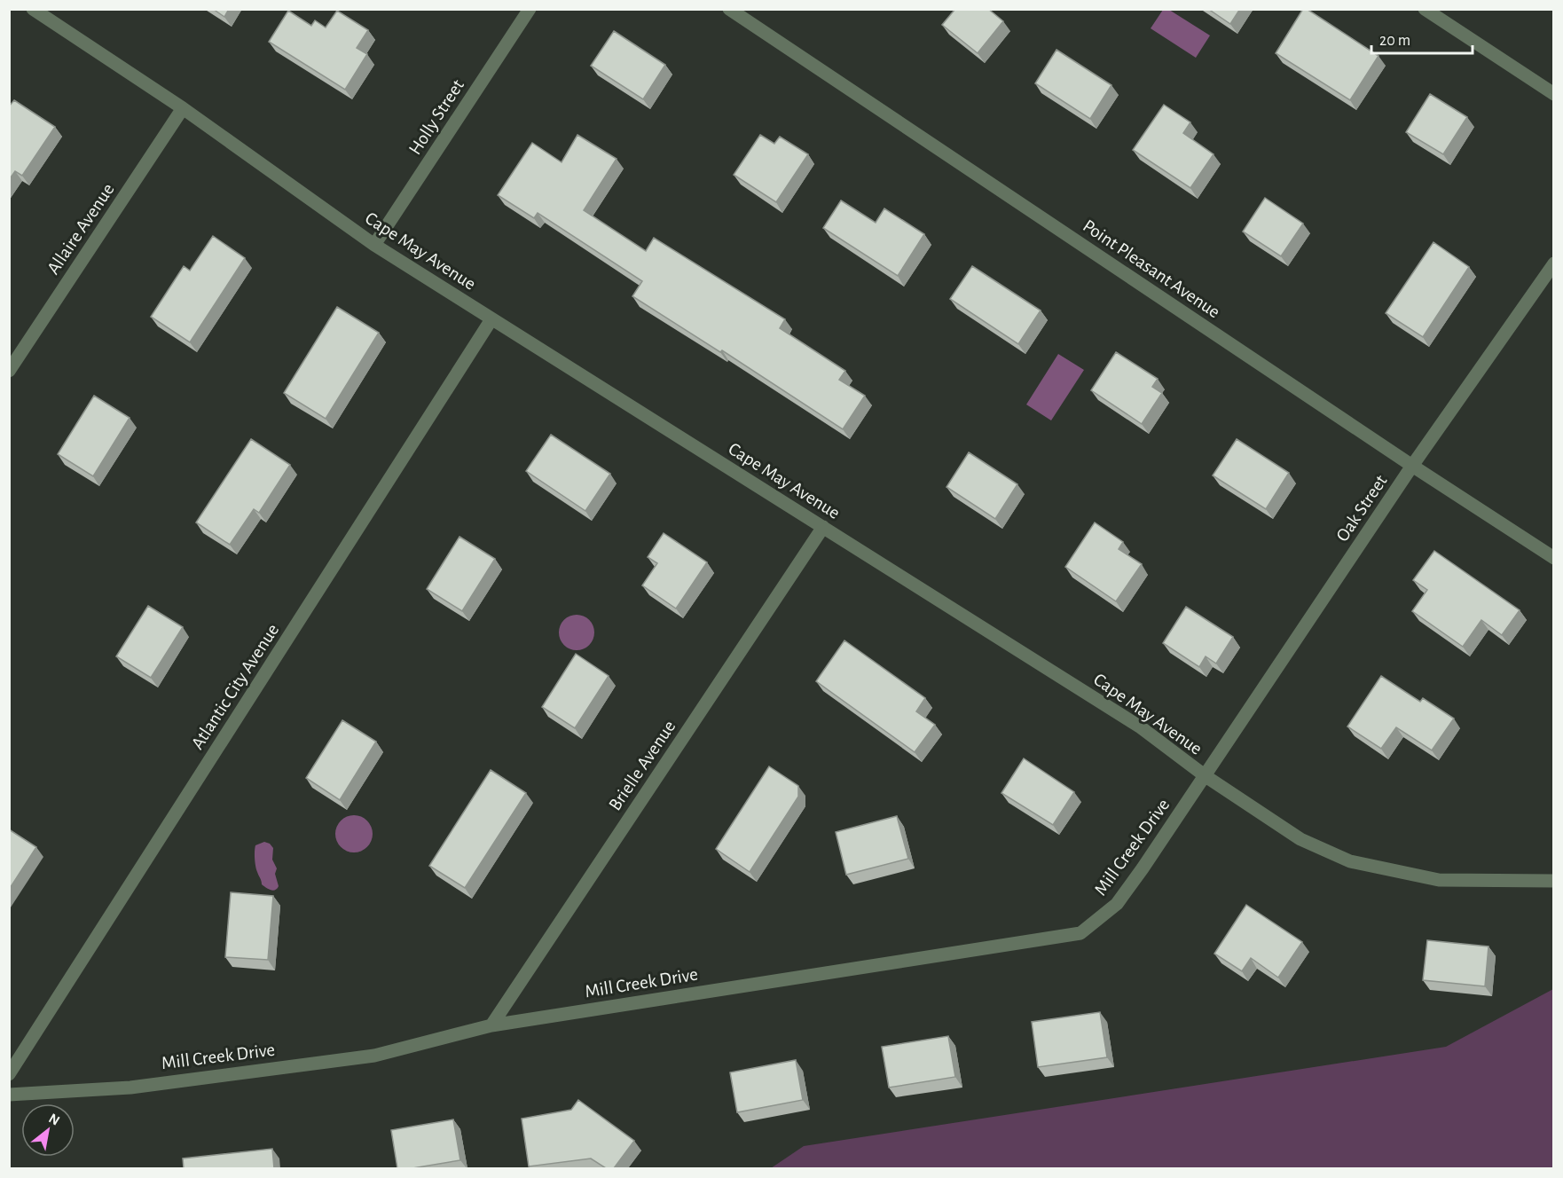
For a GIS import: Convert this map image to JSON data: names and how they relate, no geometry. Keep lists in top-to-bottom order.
{
  "streets": {
    "street": [
      "Holly Street",
      "Allaire Avenue",
      "Cape May Avenue",
      "Point Pleasant Avenue",
      "Oak Street",
      "Atlantic City Avenue",
      "Brielle Avenue",
      "Mill Creek Drive"
    ]
  },
  "crossings": [
    ["Holly Street", "Cape May Avenue"],
    ["Allaire Avenue", "Cape May Avenue"],
    ["Cape May Avenue", "Oak Street"],
    ["Cape May Avenue", "Atlantic City Avenue"],
    ["Cape May Avenue", "Brielle Avenue"],
    ["Cape May Avenue", "Mill Creek Drive"],
    ["Point Pleasant Avenue", "Oak Street"],
    ["Oak Street", "Mill Creek Drive"],
    ["Brielle Avenue", "Mill Creek Drive"]
  ],
  "scale_bar": "20 m",
  "north": "top right"
}
